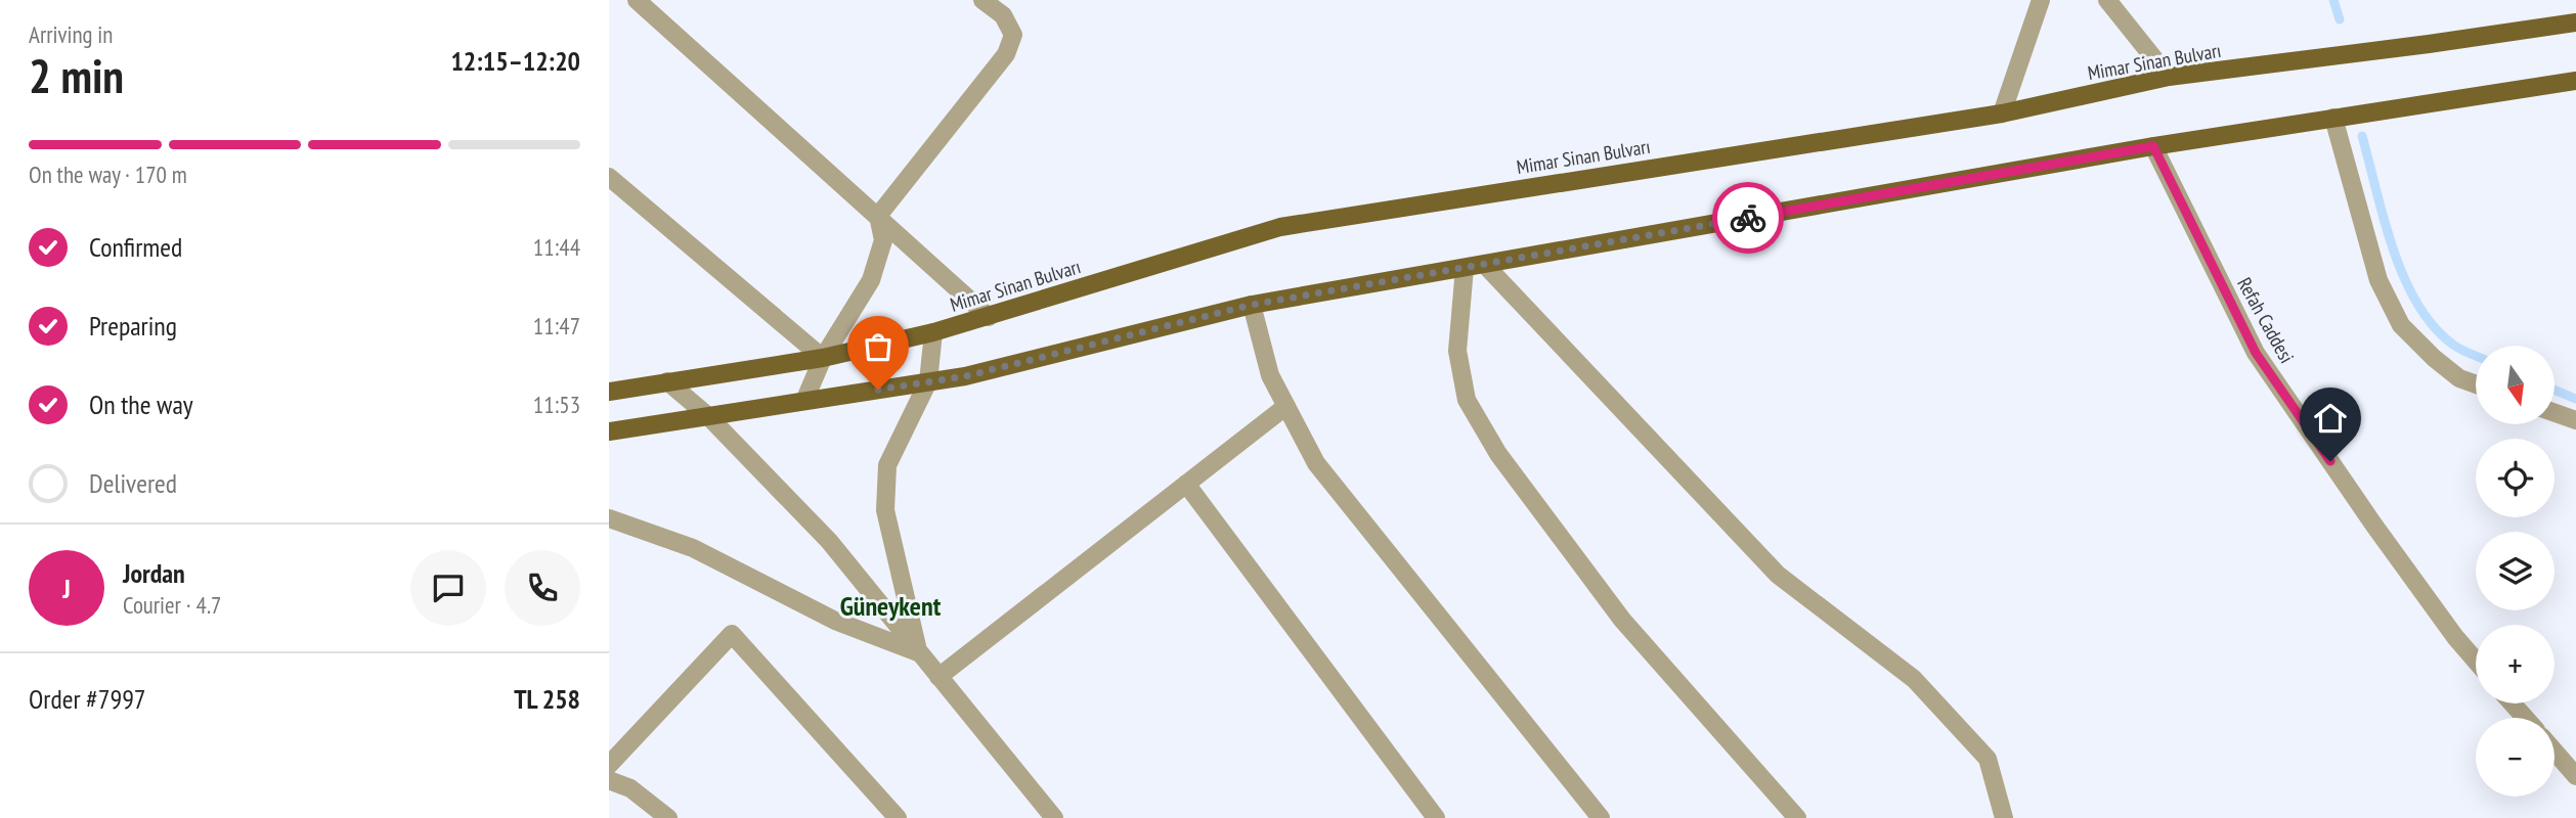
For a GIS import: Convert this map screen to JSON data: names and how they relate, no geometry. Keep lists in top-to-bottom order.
{
  "streets": {
    "main road": ["Mimar Sinan Bulvarı"],
    "street": ["Refah Caddesi"]
  },
  "districts": ["Güneykent"],
  "north": "bottom",
  "page": {
    "heading": ["2 min", "Arriving in", "12:15–12:20"],
    "panel": [
      "Jordan",
      "Courier · 4.7",
      "Order #7997",
      "TL 258"
    ],
    "bar": "On the way · 170 m",
    "list": [
      ["Confirmed", "11:44"],
      ["Preparing", "11:47"],
      ["On the way", "11:53"],
      "Delivered"
    ],
    "map_buttons": ["+", "−"],
    "round": "J"
  }
}
